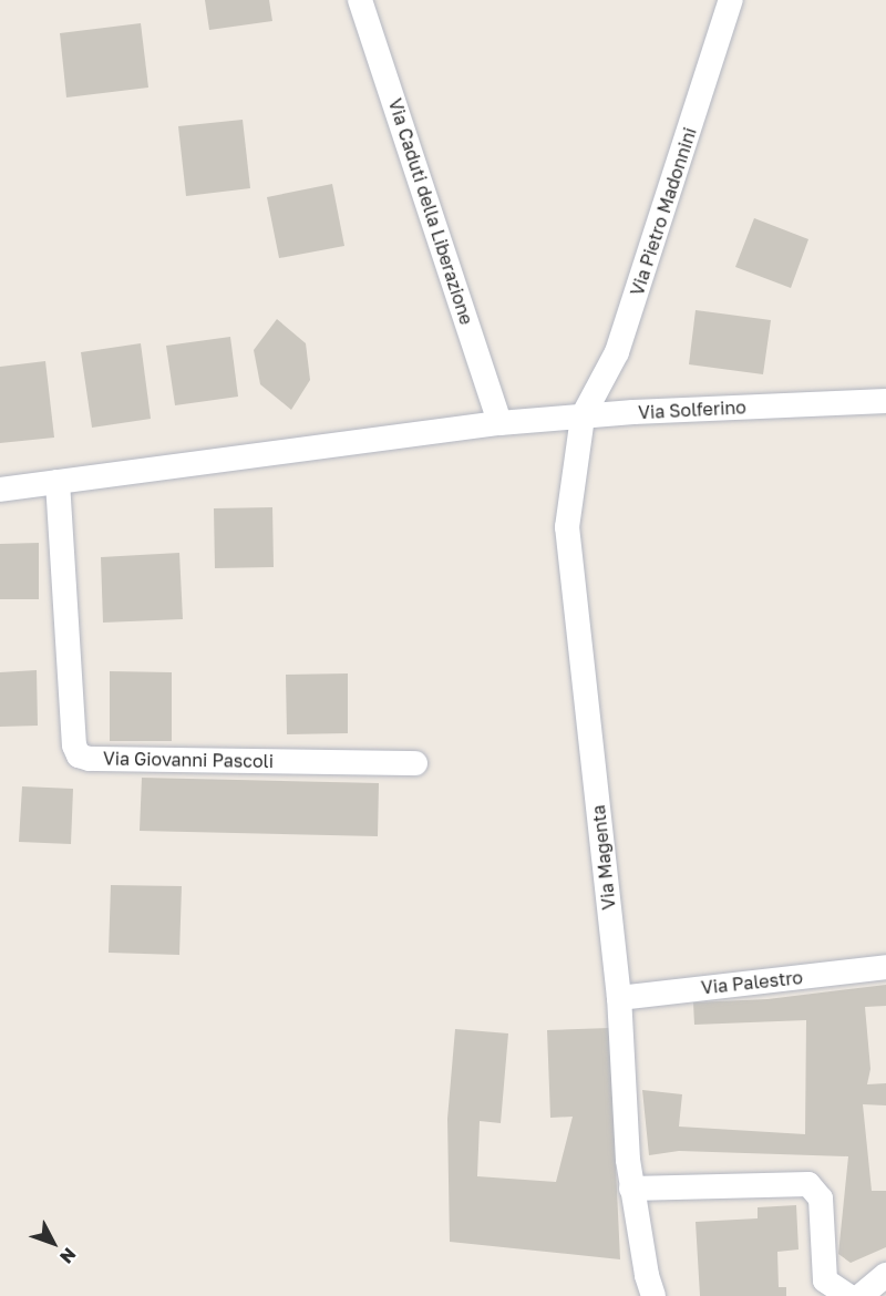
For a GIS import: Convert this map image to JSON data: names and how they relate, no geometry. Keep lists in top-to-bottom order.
{
  "streets": {
    "street": [
      "Via Caduti della Liberazione",
      "Via Pietro Madonnini",
      "Via Solferino",
      "Via Giovanni Pascoli",
      "Via Magenta",
      "Via Palestro"
    ]
  },
  "crossings": [
    ["Via Caduti della Liberazione", "Via Solferino"],
    ["Via Pietro Madonnini", "Via Solferino"],
    ["Via Pietro Madonnini", "Via Magenta"],
    ["Via Solferino", "Via Magenta"],
    ["Via Magenta", "Via Palestro"]
  ],
  "north": "bottom right"
}
